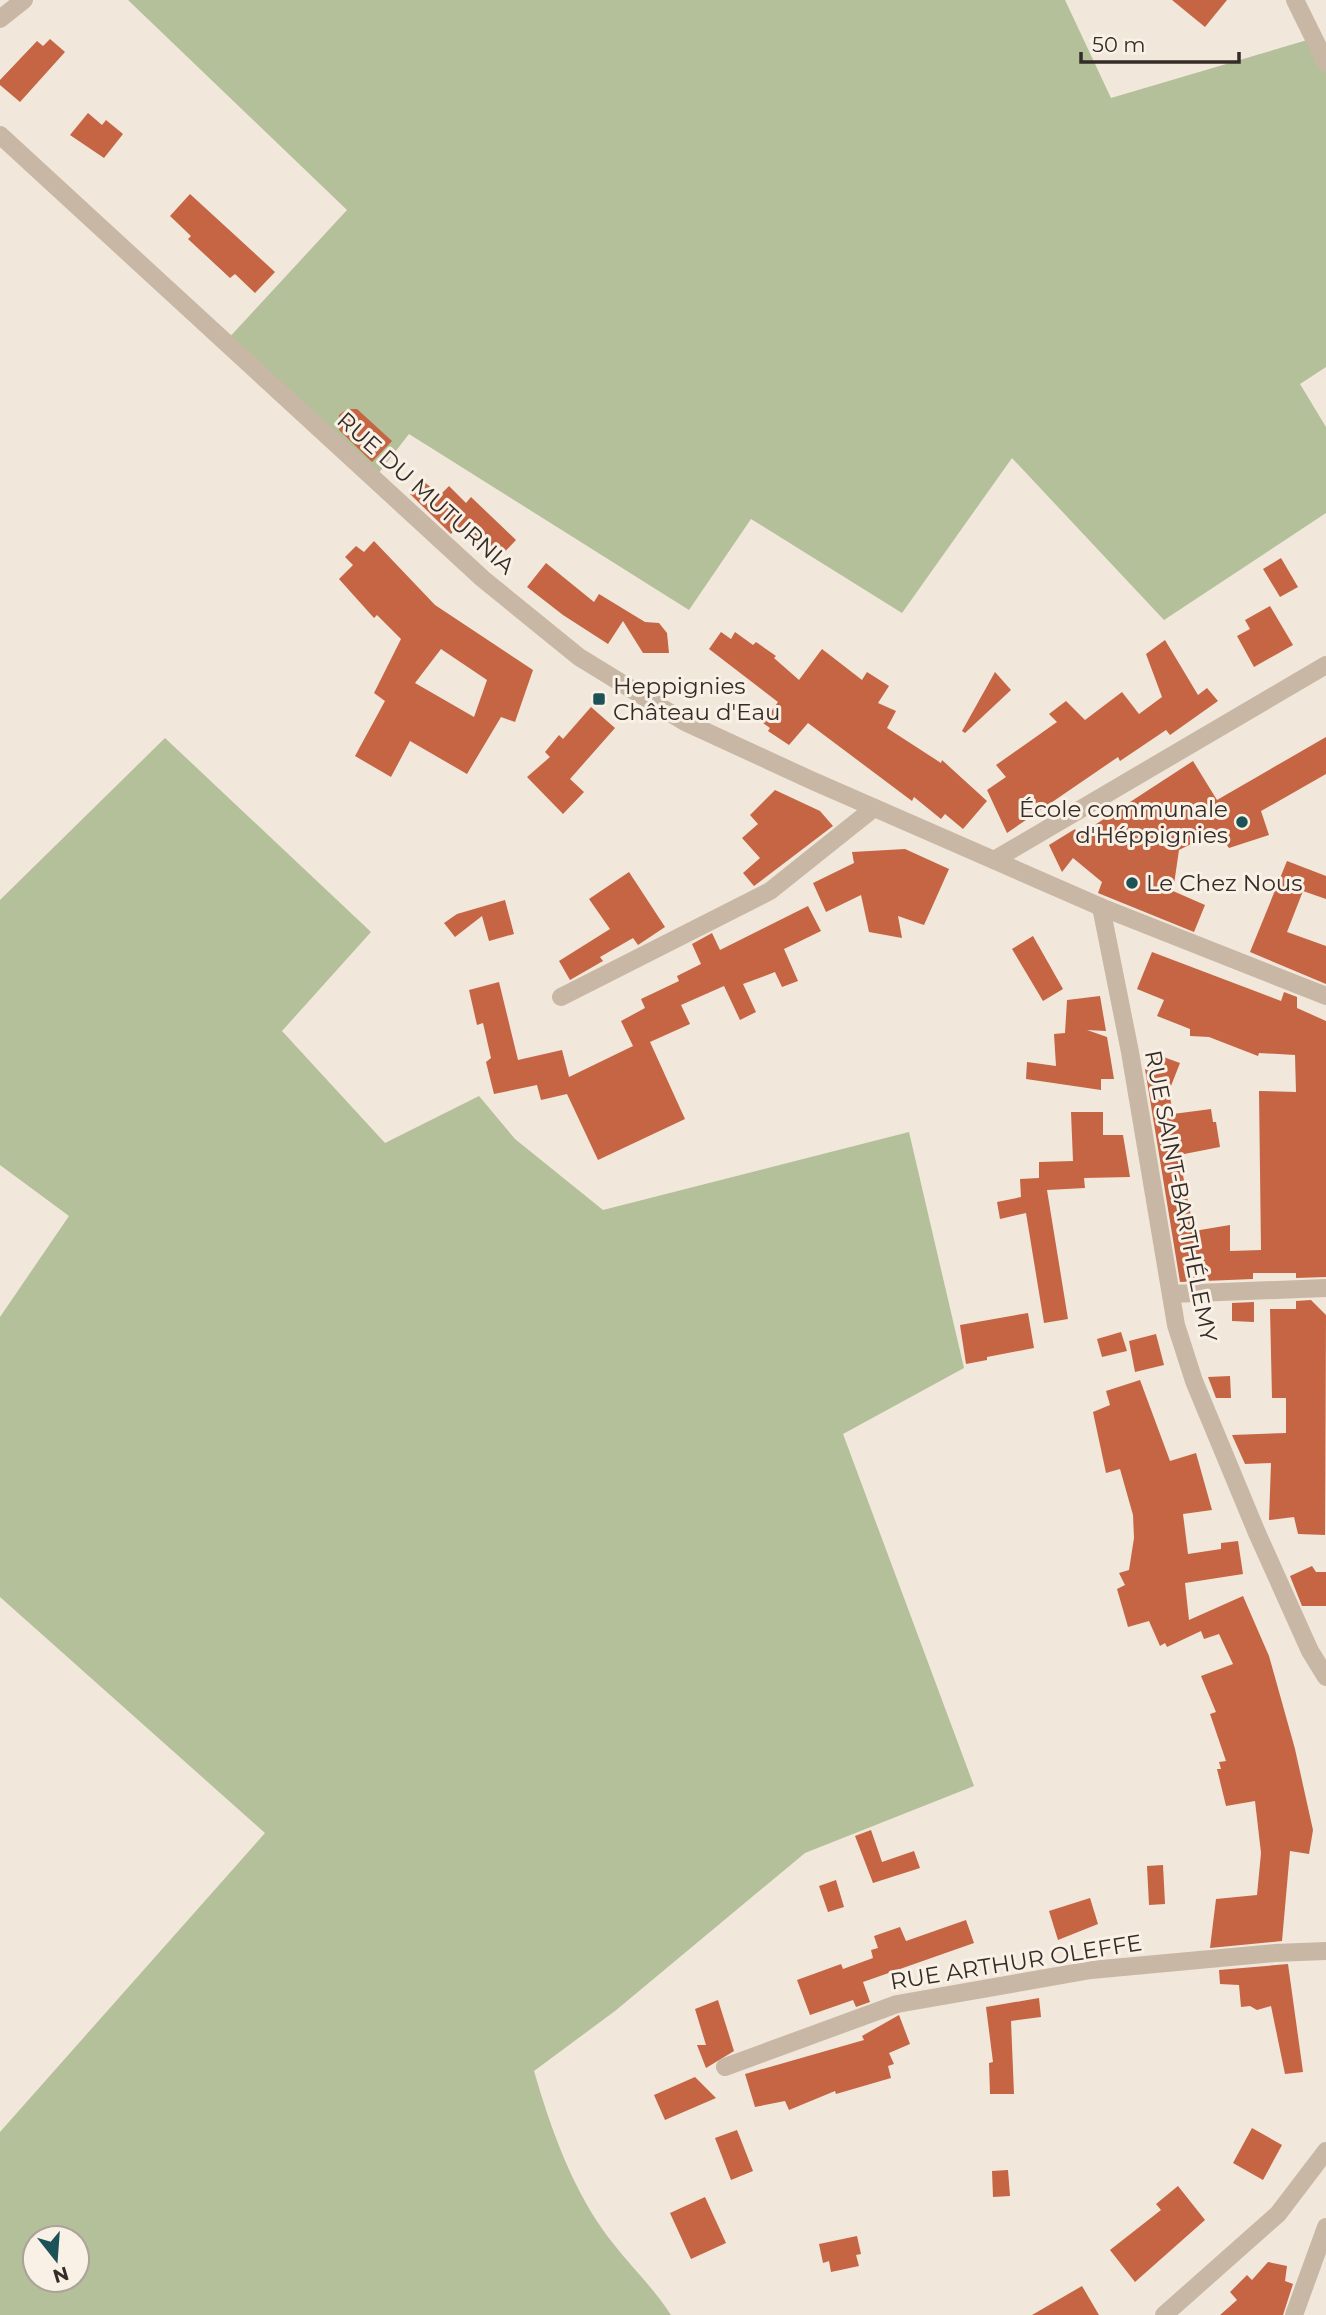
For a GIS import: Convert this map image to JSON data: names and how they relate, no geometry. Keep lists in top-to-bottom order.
{
  "streets": {
    "street": ["RUE DU MUTURNIA", "RUE SAINT-BARTHÉLEMY", "RUE ARTHUR OLEFFE"]
  },
  "crossings": [
    ["RUE DU MUTURNIA", "RUE SAINT-BARTHÉLEMY"]
  ],
  "places": {
    "transit": ["Heppignies Château d'Eau"],
    "other": ["École communale d'Héppignies", "Le Chez Nous"]
  },
  "scale_bar": "50 m",
  "north": "bottom"
}
